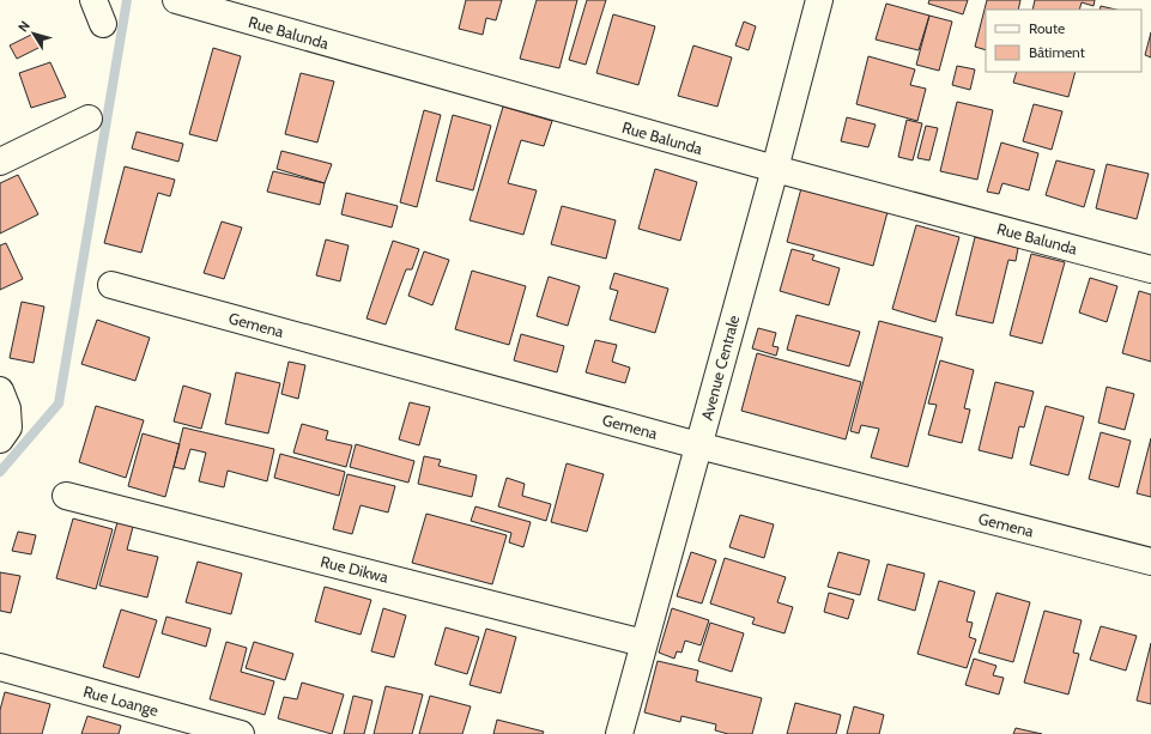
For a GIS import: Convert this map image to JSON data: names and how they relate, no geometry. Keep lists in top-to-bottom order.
{
  "streets": {
    "street": [
      "Rue Balunda",
      "Gemena",
      "Avenue Centrale",
      "Rue Dikwa",
      "Rue Loange"
    ]
  },
  "crossings": [
    ["Rue Balunda", "Avenue Centrale"],
    ["Gemena", "Avenue Centrale"],
    ["Avenue Centrale", "Rue Dikwa"]
  ],
  "legend": ["Route", "Bâtiment"],
  "north": "top left"
}
